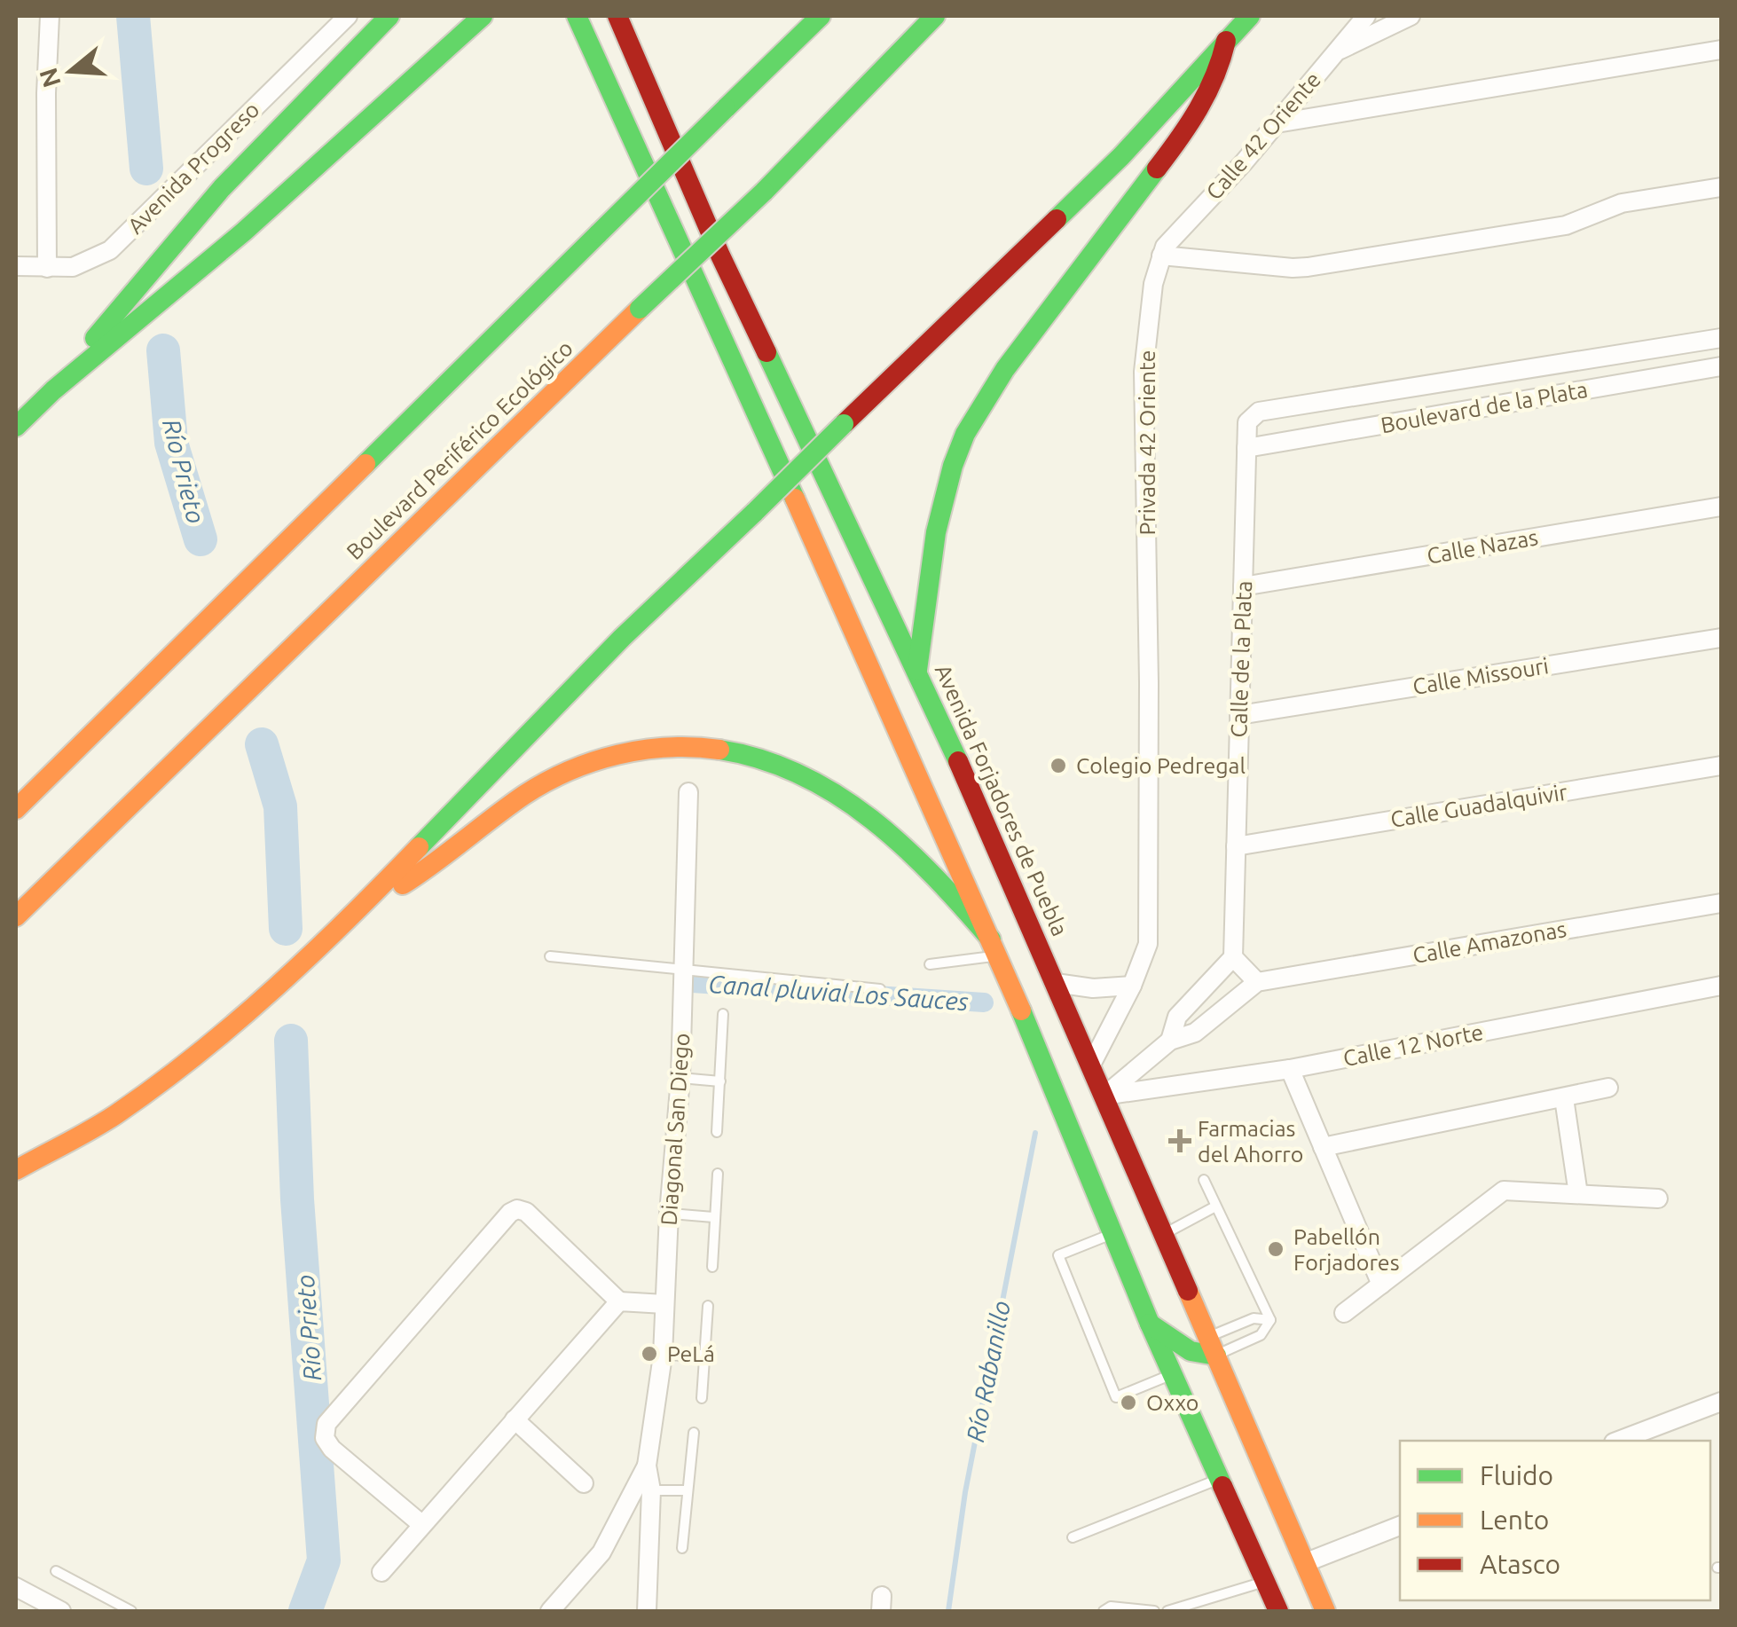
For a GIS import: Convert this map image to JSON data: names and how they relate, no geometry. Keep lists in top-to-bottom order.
{
  "streets": {
    "main road": ["Boulevard Periférico Ecológico", "Avenida Forjadores de Puebla"],
    "street": [
      "Calle 42 Oriente",
      "Avenida Progreso",
      "Boulevard de la Plata",
      "Privada 42 Oriente",
      "Calle Nazas",
      "Calle de la Plata",
      "Calle Missouri",
      "Calle Guadalquivir",
      "Calle Amazonas",
      "Calle 12 Norte",
      "Diagonal San Diego"
    ]
  },
  "crossings": [
    ["Calle 42 Oriente", "Privada 42 Oriente"],
    ["Boulevard de la Plata", "Calle de la Plata"],
    ["Privada 42 Oriente", "Avenida Forjadores de Puebla"],
    ["Calle Nazas", "Calle de la Plata"],
    ["Calle de la Plata", "Calle Missouri"],
    ["Calle de la Plata", "Calle Guadalquivir"],
    ["Avenida Forjadores de Puebla", "Calle 12 Norte"]
  ],
  "water": ["Río Prieto", "Canal pluvial Los Sauces", "Río Rabanillo"],
  "places": {
    "other": [
      "Colegio Pedregal",
      "Pabellón Forjadores",
      "PeLá",
      "Oxxo"
    ],
    "health": ["Farmacias del Ahorro"]
  },
  "legend": ["Fluido", "Lento", "Atasco"],
  "north": "left"
}
